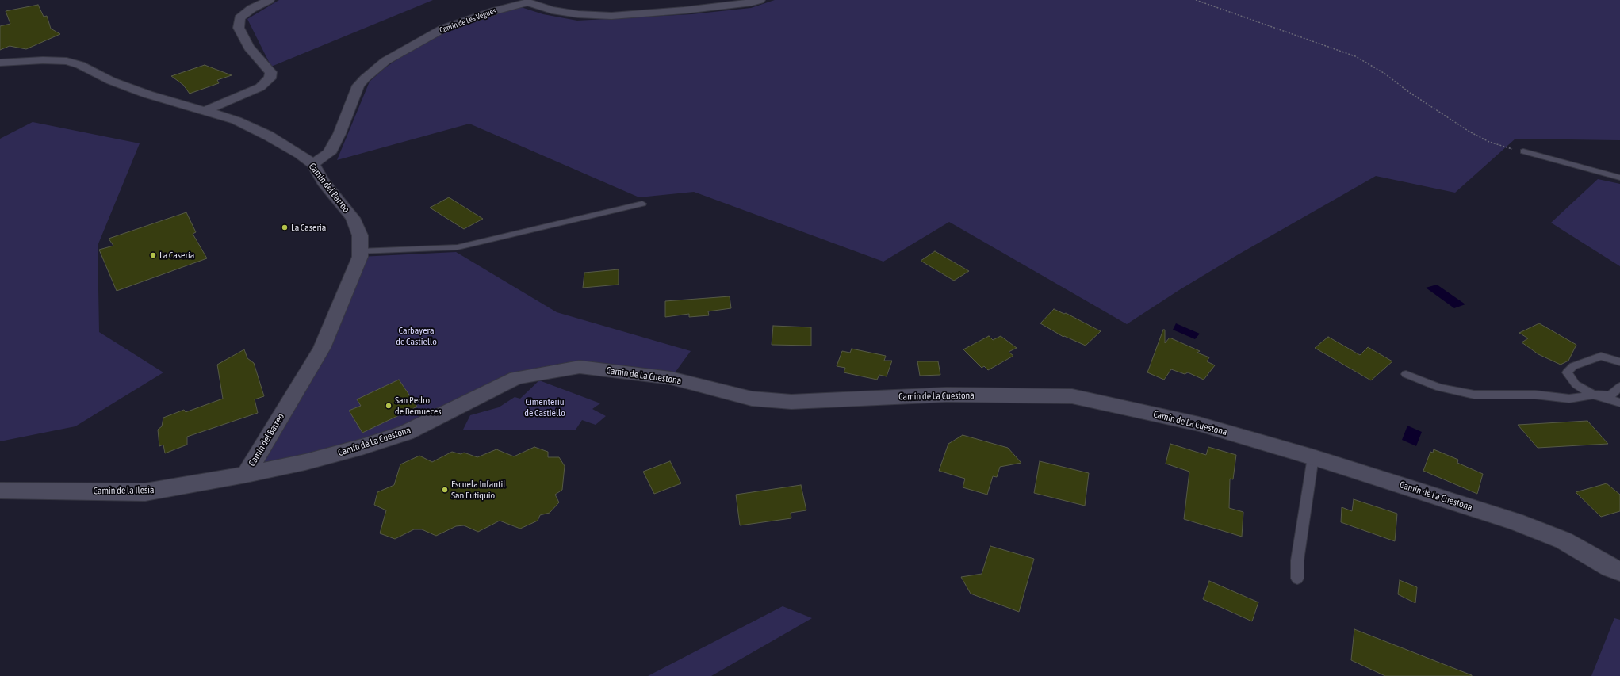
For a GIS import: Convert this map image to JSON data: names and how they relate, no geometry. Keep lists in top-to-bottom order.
{
  "streets": {
    "street": [
      "Camín de Les Vegues",
      "Camín del Barreo",
      "Camín de La Cuestona",
      "Camín de la Ilesia"
    ]
  },
  "crossings": [
    ["Camín de Les Vegues", "Camín del Barreo"],
    ["Camín del Barreo", "Camín de La Cuestona"],
    ["Camín del Barreo", "Camín de la Ilesia"],
    ["Camín de La Cuestona", "Camín de la Ilesia"]
  ],
  "parks": ["Carbayera de Castiello", "Cimenteriu de Castiello"],
  "places": [
    "La Caseria",
    "La Casería",
    "San Pedro de Bernueces",
    "Escuela Infantil San Eutiquio"
  ]
}
